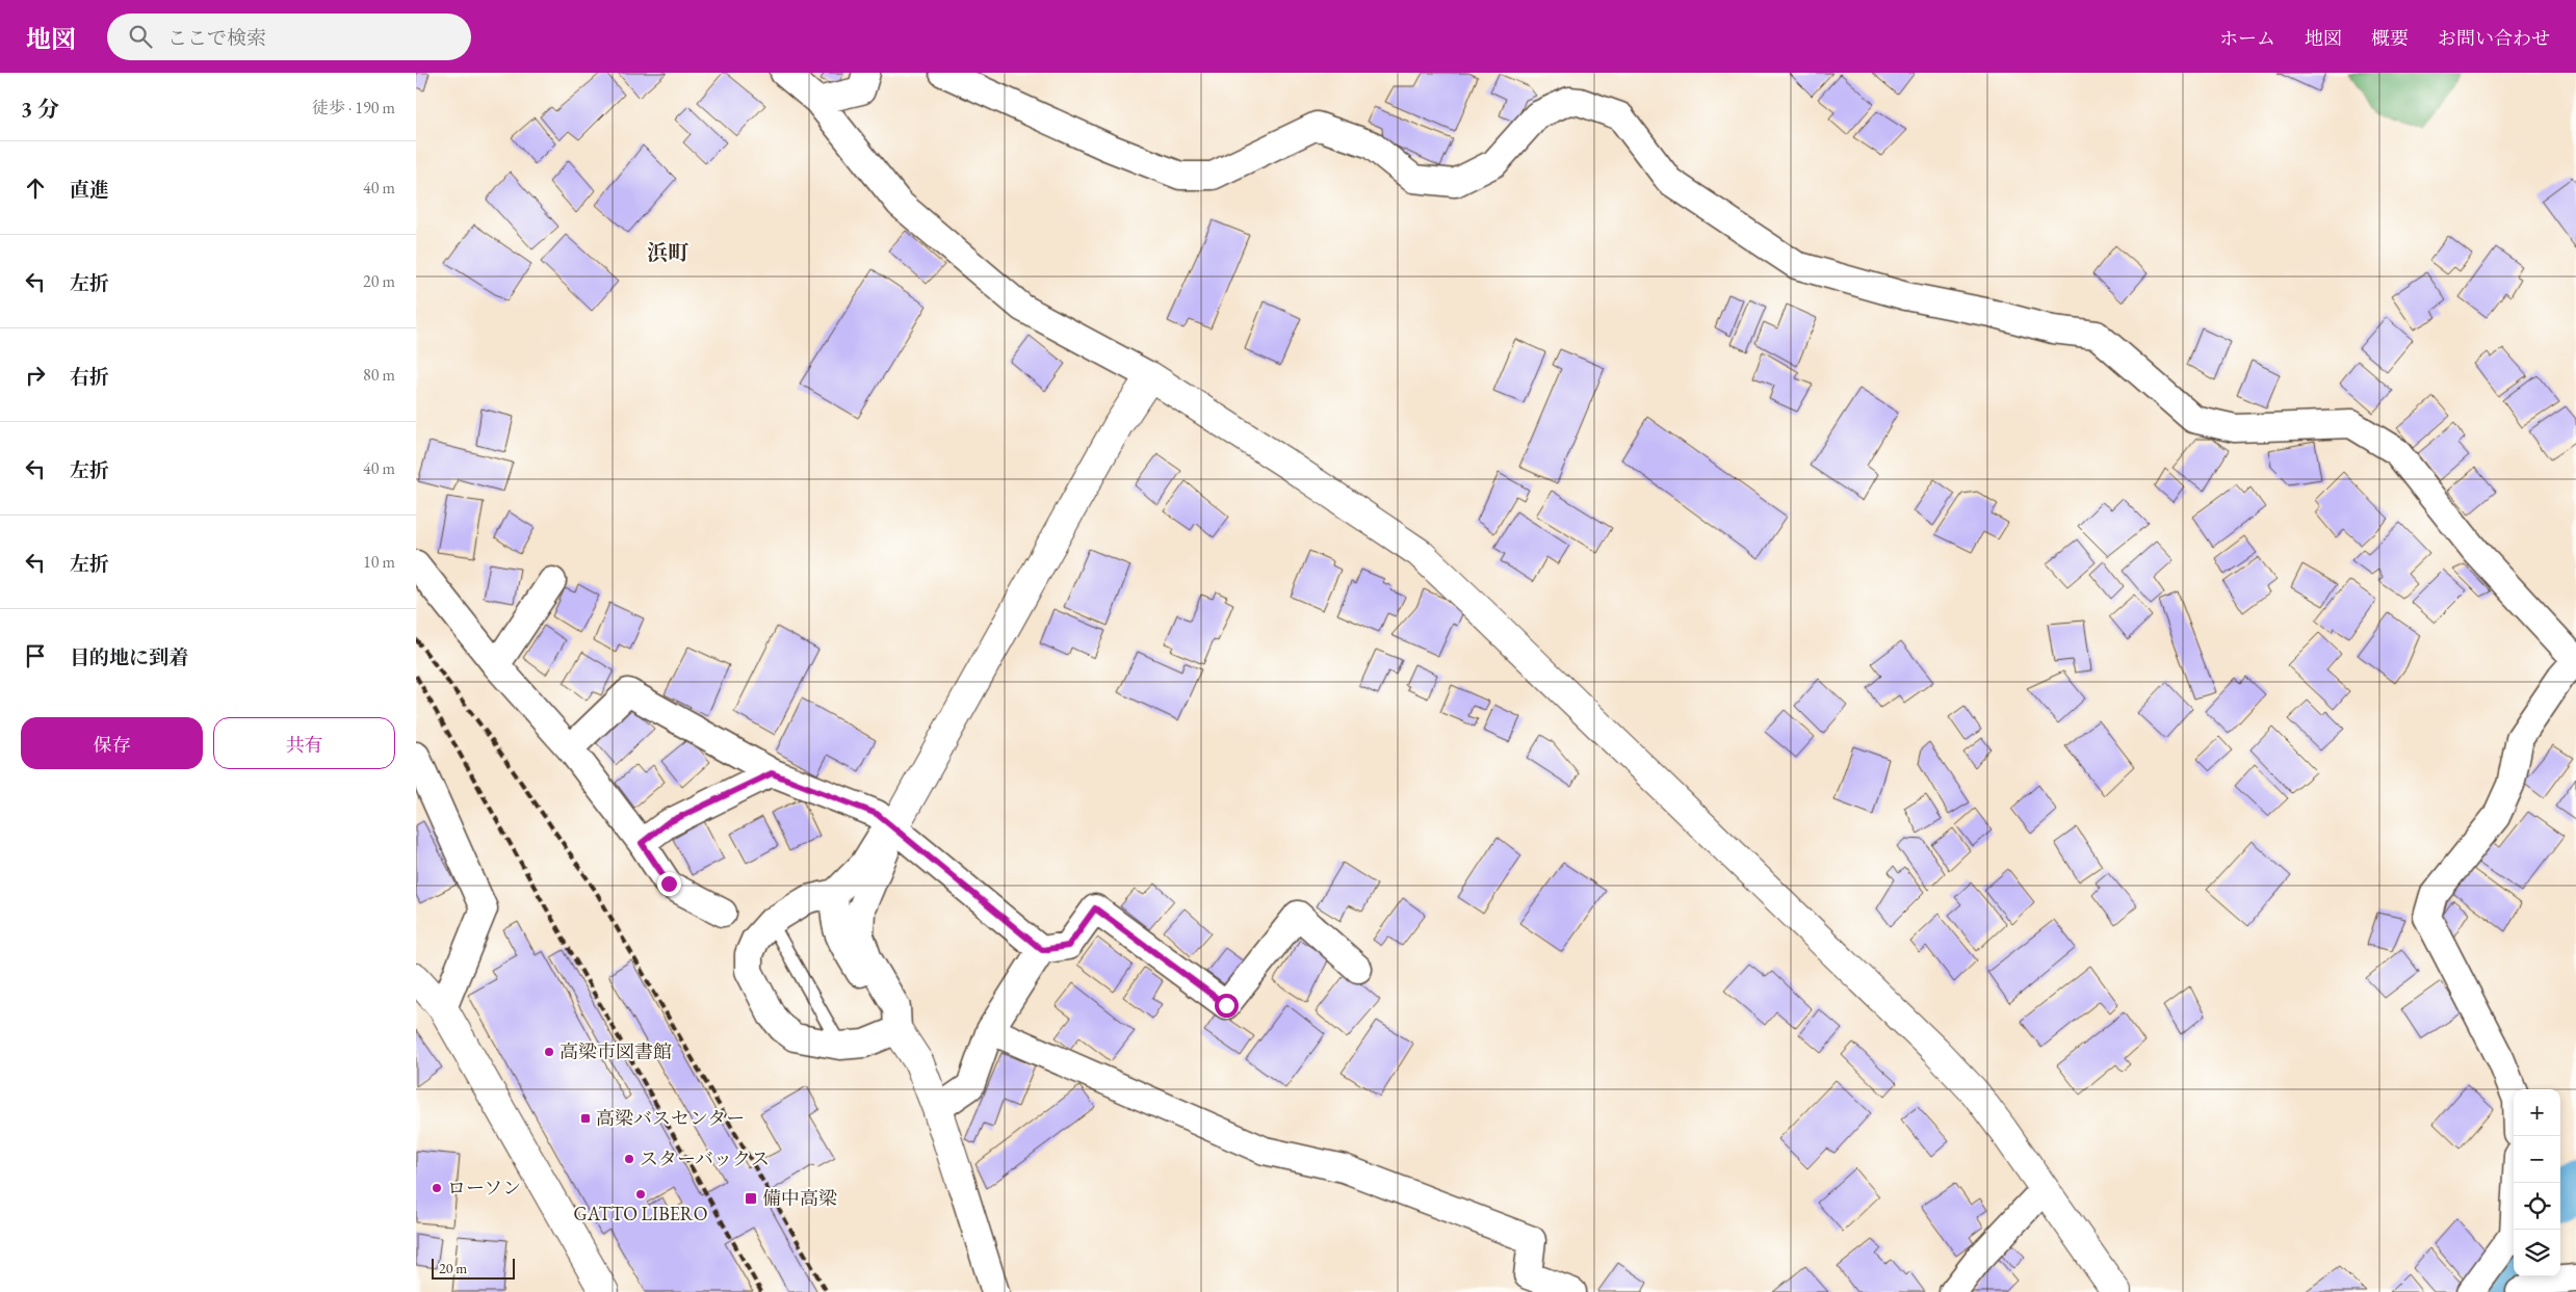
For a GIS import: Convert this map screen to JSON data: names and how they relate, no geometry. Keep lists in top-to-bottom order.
{
  "districts": ["浜町"],
  "places": {
    "other": [
      "高梁市図書館",
      "スターバックス",
      "ローソン",
      "GATTO LIBERO"
    ],
    "transit": ["高梁バスセンター", "備中高梁"]
  },
  "scale_bar": "20 m",
  "page": {
    "header": "地図",
    "search": "ここで検索",
    "nav": [
      "ホーム",
      "地図",
      "概要",
      "お問い合わせ"
    ],
    "heading": ["3 分", "徒歩 · 190 m"],
    "list": [
      ["直進", "40 m"],
      ["左折", "20 m"],
      ["右折", "80 m"],
      ["左折", "40 m"],
      ["左折", "10 m"],
      "目的地に到着"
    ],
    "buttons": ["保存", "共有"],
    "map_buttons": ["+", "−"],
    "scale": "20 m"
  }
}
